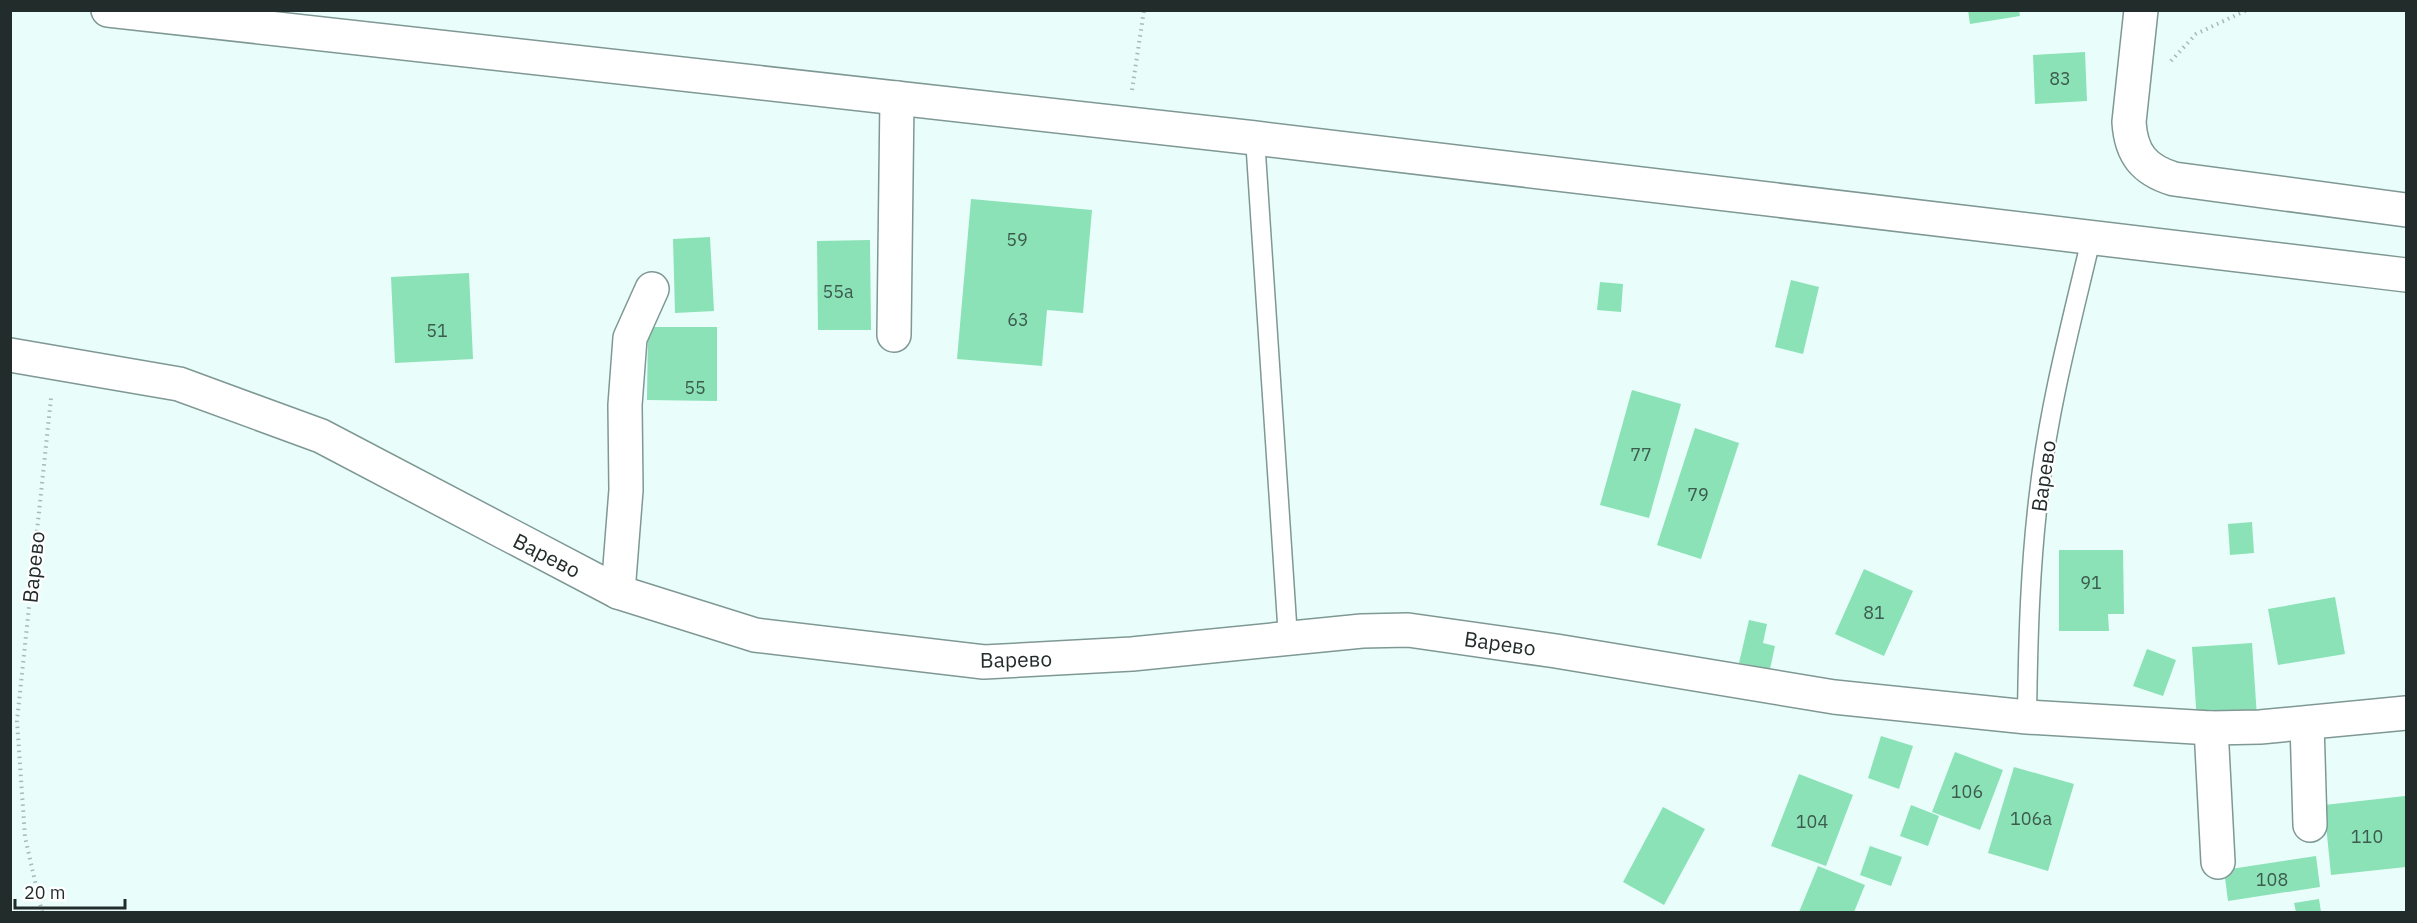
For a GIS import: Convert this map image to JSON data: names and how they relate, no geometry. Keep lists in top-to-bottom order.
{
  "streets": {
    "street": ["Варево"]
  },
  "house_numbers": [
    "83",
    "59",
    "55a",
    "63",
    "51",
    "55",
    "77",
    "79",
    "91",
    "81",
    "106",
    "106a",
    "104",
    "110",
    "108"
  ],
  "scale_bar": "20 m"
}
